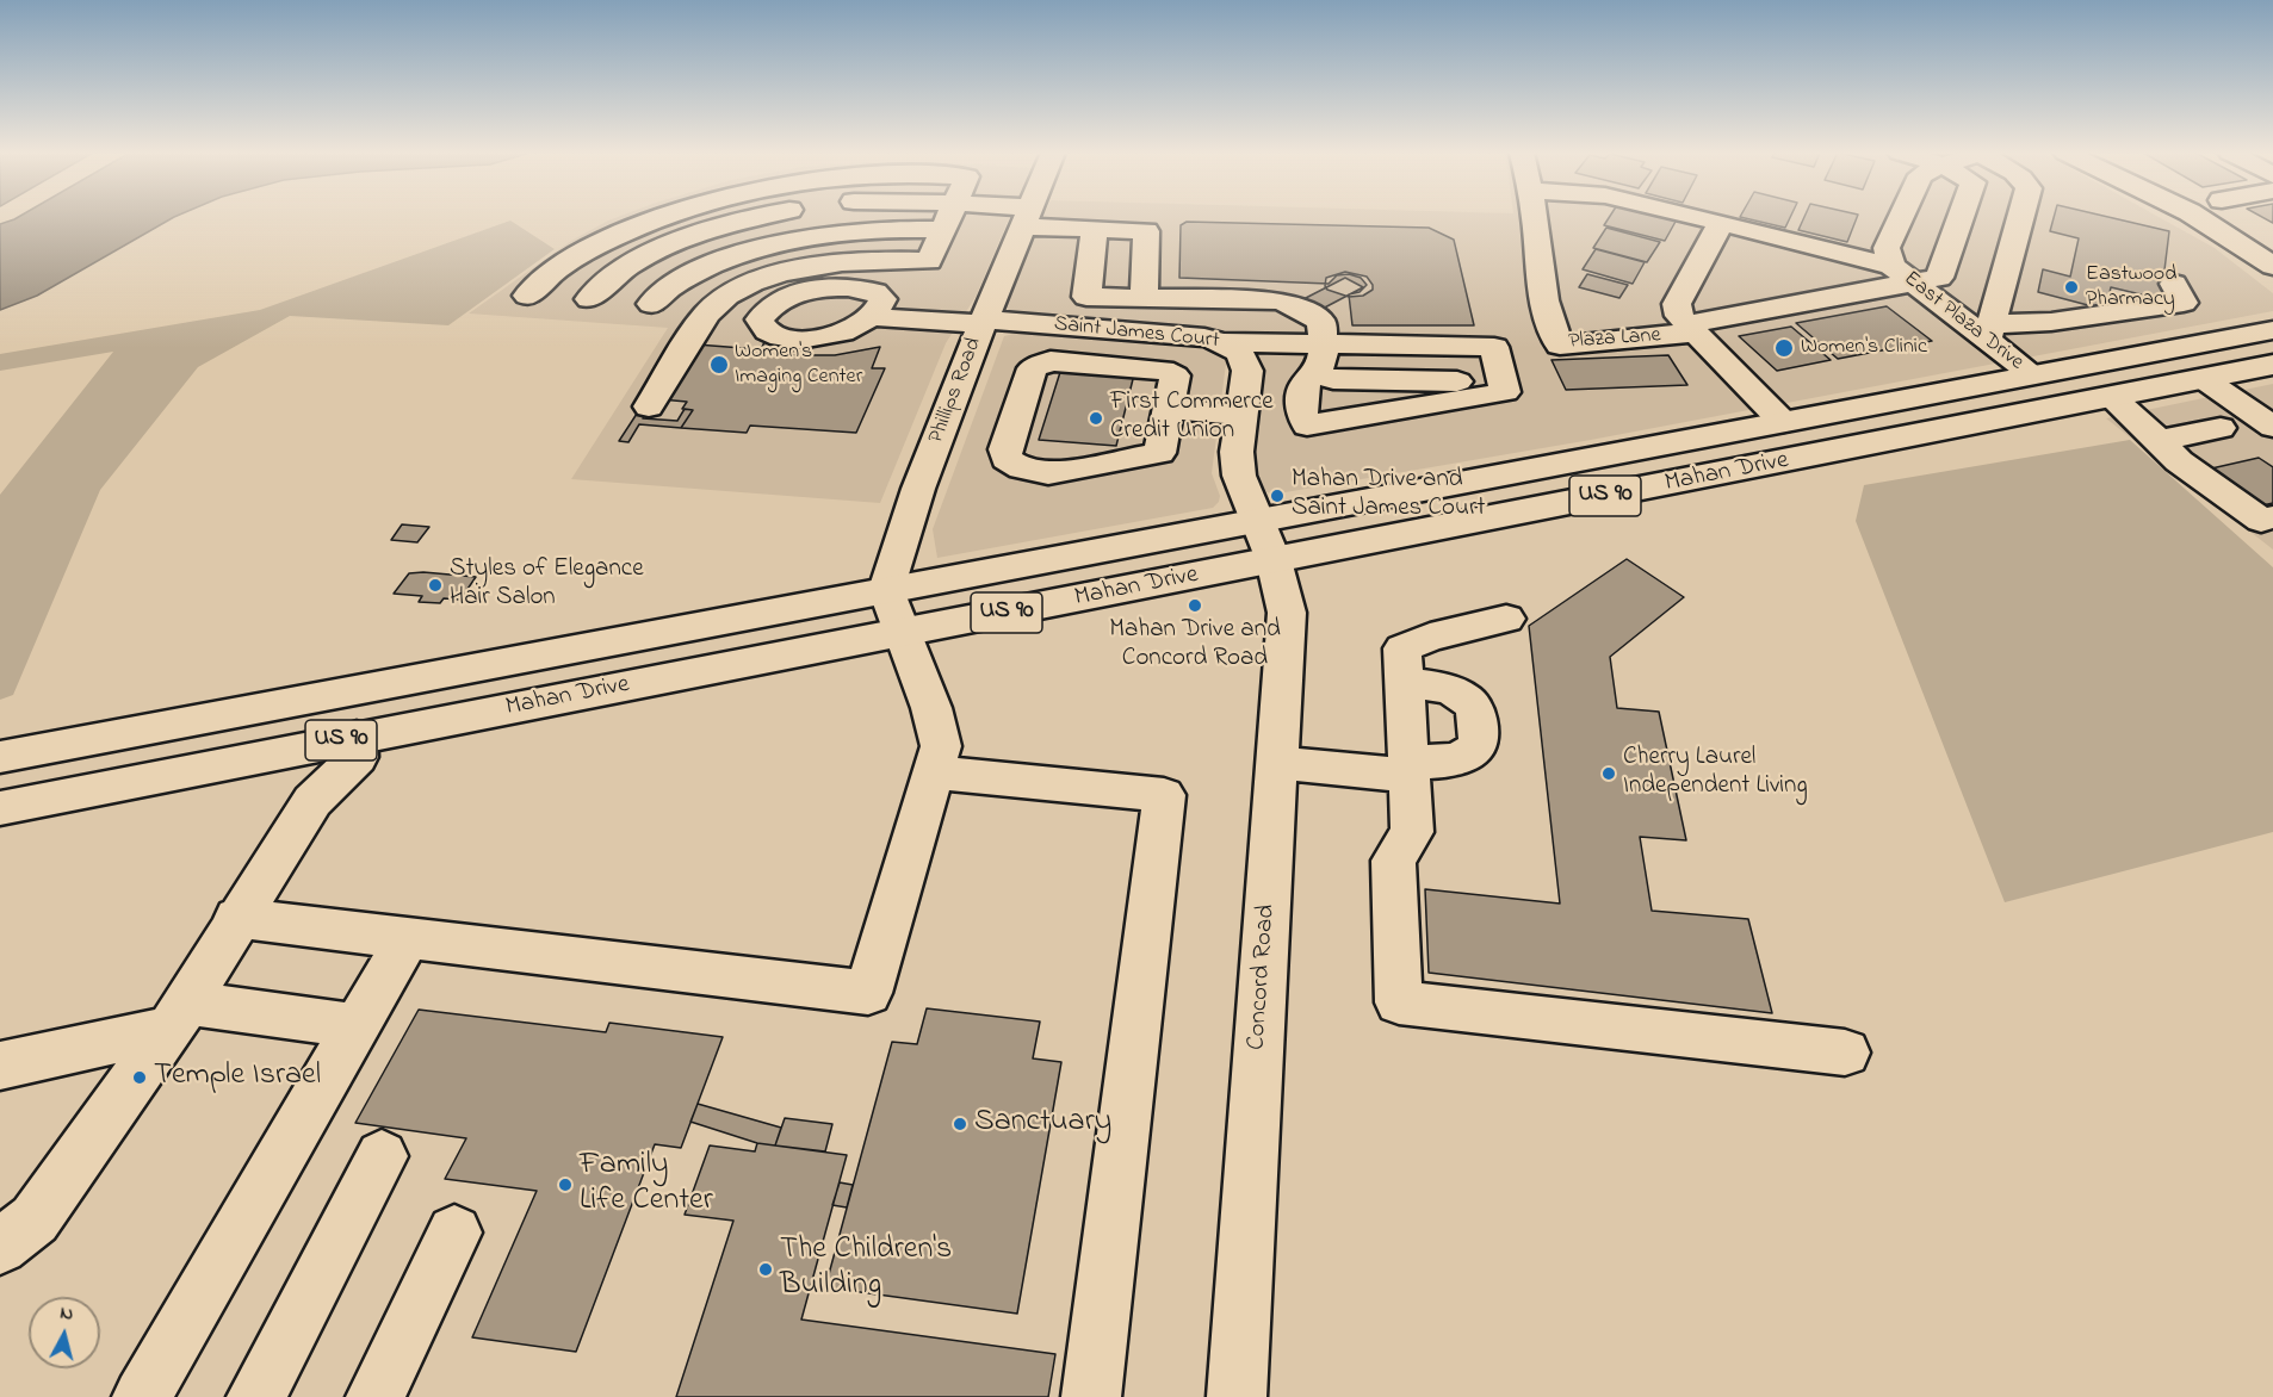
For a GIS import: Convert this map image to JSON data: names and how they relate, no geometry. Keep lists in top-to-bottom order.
{
  "streets": {
    "main road": [
      "East Plaza Drive",
      "Saint James Court",
      "Plaza Lane",
      "Phillips Road",
      "Mahan Drive",
      "US 90",
      "Concord Road"
    ]
  },
  "crossings": [
    ["East Plaza Drive", "Mahan Drive"],
    ["Saint James Court", "Phillips Road"],
    ["Saint James Court", "Mahan Drive"],
    ["Saint James Court", "Concord Road"],
    ["Phillips Road", "Mahan Drive"],
    ["Mahan Drive", "Concord Road"]
  ],
  "places": [
    "Eastwood Pharmacy",
    "Women's Clinic",
    "Women's Imaging Center",
    "First Commerce Credit Union",
    "Mahan Drive and Saint James Court",
    "Styles of Elegance Hair Salon",
    "Mahan Drive and Concord Road",
    "Cherry Laurel Independent Living",
    "Temple Israel",
    "Sanctuary",
    "Family Life Center",
    "The Children's Building"
  ],
  "north": "top"
}
